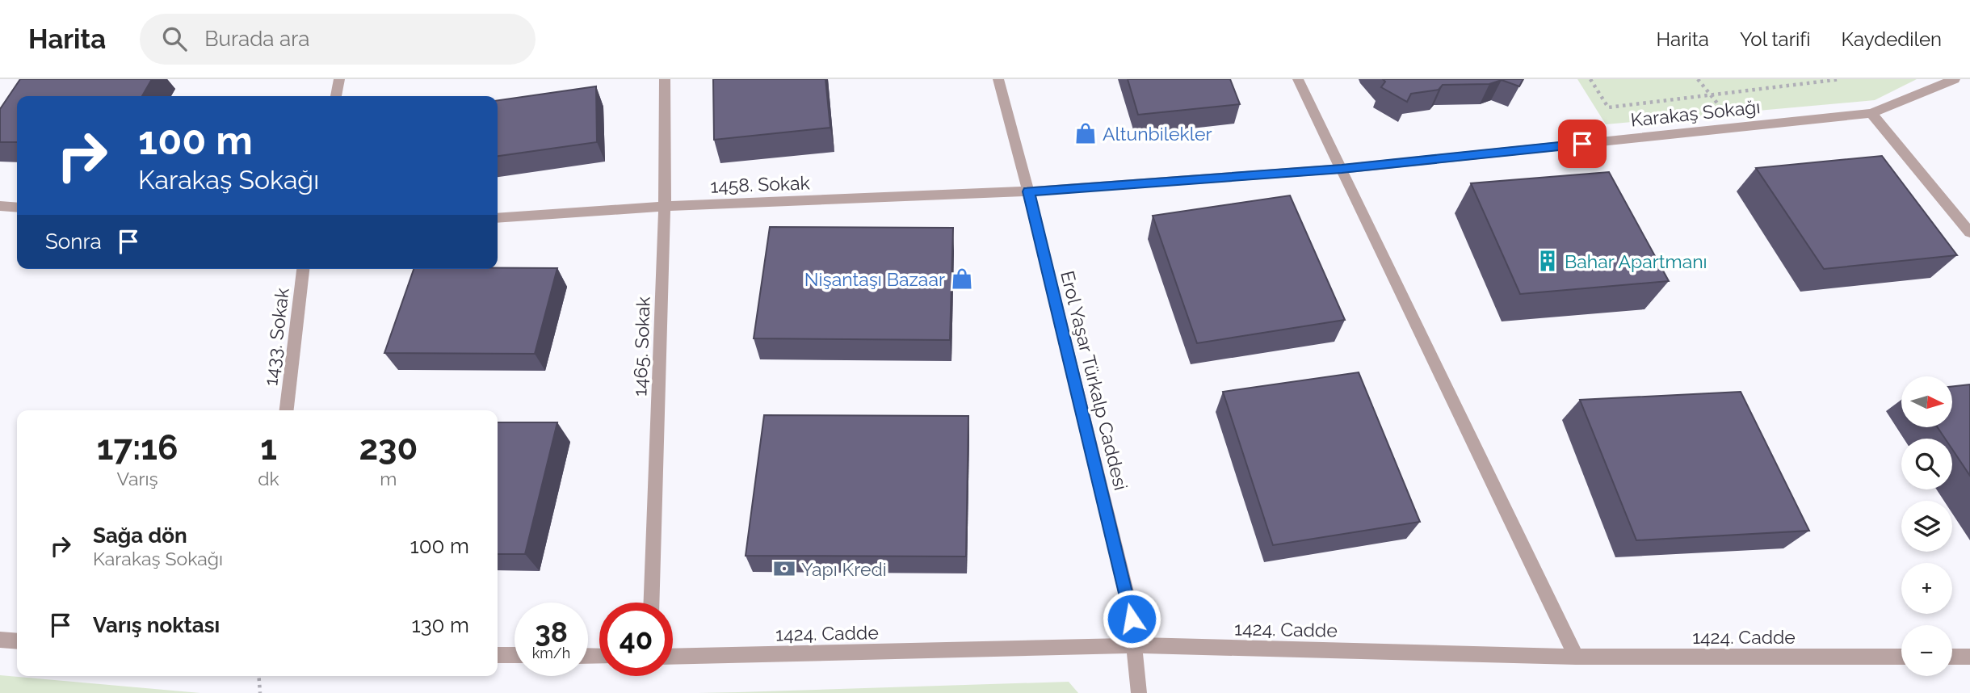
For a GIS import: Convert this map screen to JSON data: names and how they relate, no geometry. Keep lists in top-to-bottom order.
{
  "streets": {
    "street": [
      "Karakaş Sokağı",
      "1458. Sokak",
      "1433. Sokak",
      "1465. Sokak",
      "Erol Yaşar Türkalp Caddesi",
      "1424. Cadde"
    ]
  },
  "crossings": [
    ["Karakaş Sokağı", "1458. Sokak"],
    ["Karakaş Sokağı", "Erol Yaşar Türkalp Caddesi"],
    ["1458. Sokak", "1465. Sokak"],
    ["1458. Sokak", "Erol Yaşar Türkalp Caddesi"],
    ["Erol Yaşar Türkalp Caddesi", "1424. Cadde"]
  ],
  "places": {
    "shop": ["Altunbilekler", "Nişantaşı Bazaar"],
    "building": ["Bahar Apartmanı"],
    "bank": ["Yapı Kredi"]
  },
  "north": "right",
  "page": {
    "header": "Harita",
    "search": "Burada ara",
    "nav": ["Harita", "Yol tarifi", "Kaydedilen"],
    "turn": ["100 m", "Karakaş Sokağı"],
    "then": "Sonra",
    "map_buttons": ["+", "−"],
    "eta": [
      "17:16",
      "Varış",
      "1",
      "dk",
      "230",
      "m"
    ],
    "list": [
      {
        "name": "Sağa dön",
        "note": "Karakaş Sokağı",
        "value": "100 m"
      },
      {
        "name": "Varış noktası",
        "value": "130 m"
      }
    ],
    "speed": "38 km/h",
    "limit": "40"
  }
}
